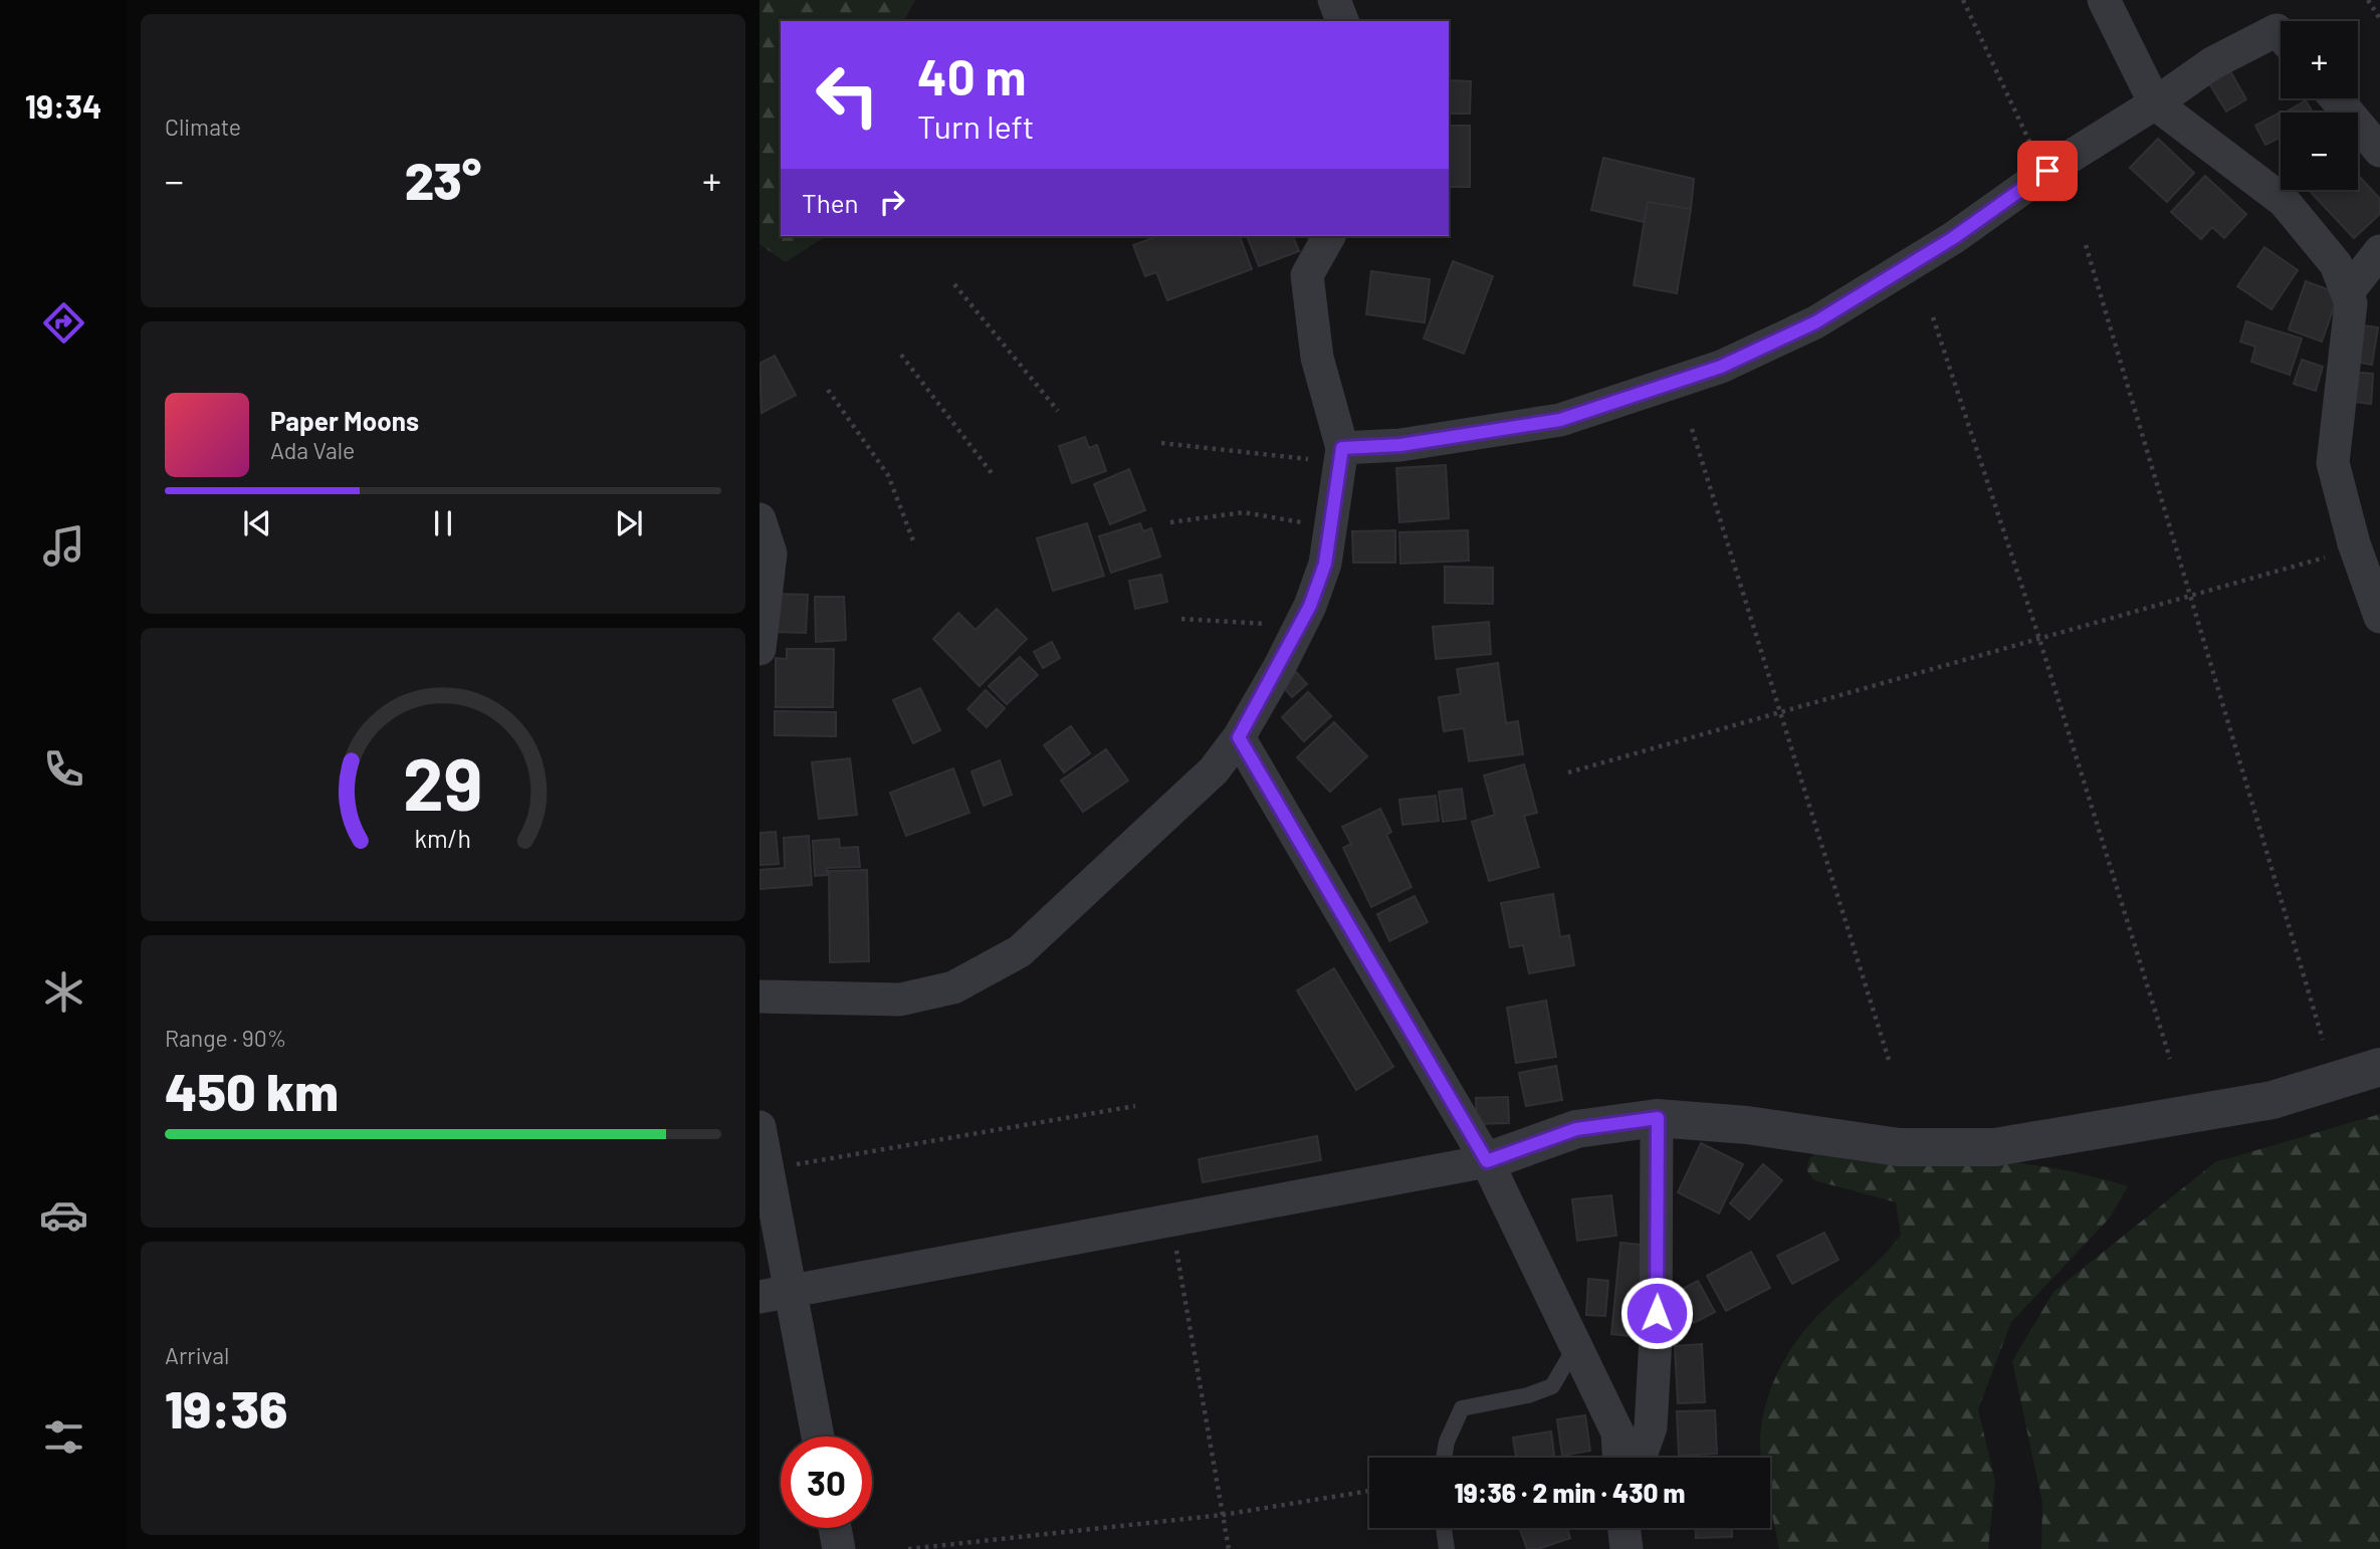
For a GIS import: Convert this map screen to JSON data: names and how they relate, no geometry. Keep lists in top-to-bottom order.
{
  "page": {
    "tabs": "19:34",
    "tile": [
      "Climate",
      ["Range · 90%", "450 km"],
      ["Arrival", "19:36"]
    ],
    "map_buttons": ["+", "−"],
    "turn": ["40 m", "Turn left"],
    "heat": ["−", "23°", "+"],
    "then": "Then",
    "song": ["Paper Moons", "Ada Vale"],
    "limit": "30",
    "trip": "19:36 · 2 min · 430 m",
    "gauge": ["29", "km/h"]
  }
}
